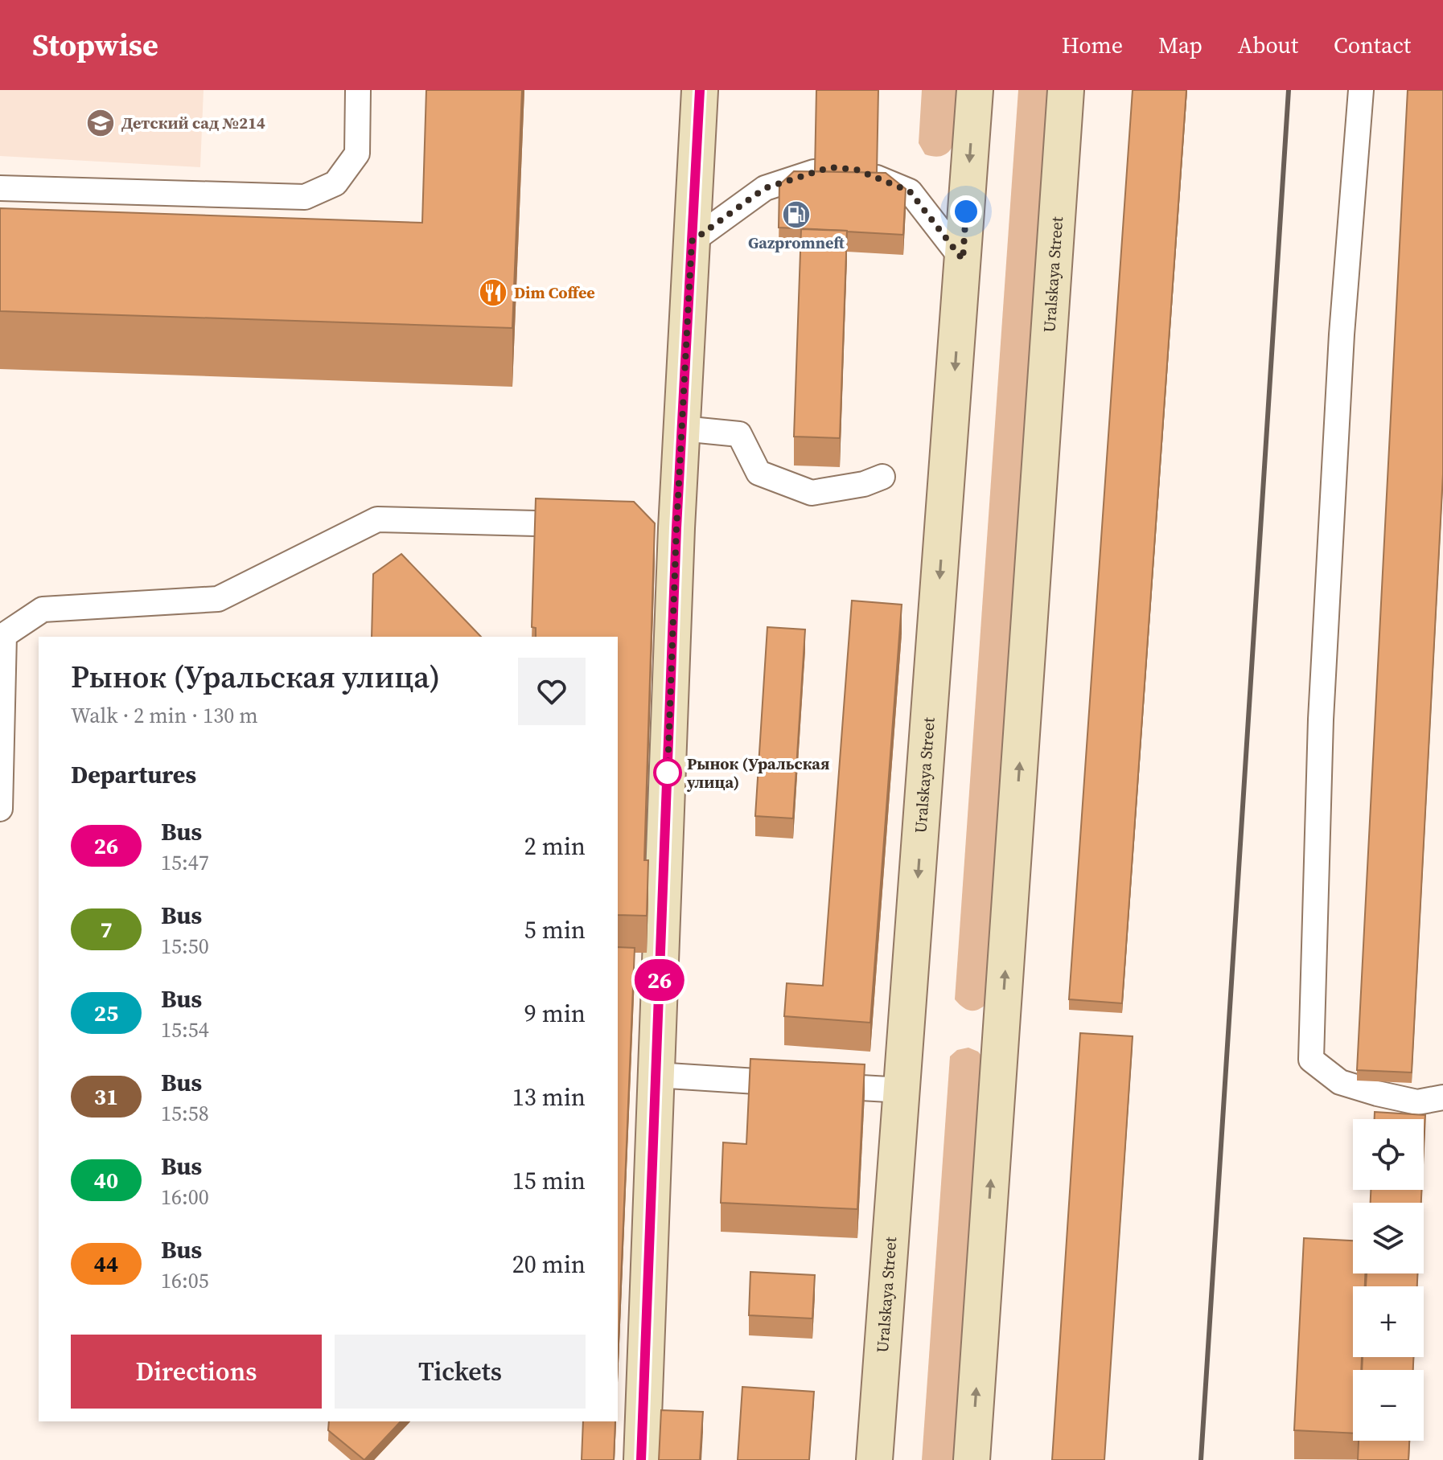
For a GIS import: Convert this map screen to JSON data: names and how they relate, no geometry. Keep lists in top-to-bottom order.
{
  "streets": {
    "main road": ["Uralskaya Street"]
  },
  "places": {
    "school or university": ["Детский сад №214"],
    "fuel station": ["Gazpromneft"],
    "restaurant": ["Dim Coffee"],
    "other": ["Рынок (Уральская улица)"]
  },
  "lines": ["bus line 26"],
  "page": {
    "header": "Stopwise",
    "nav": [
      "Home",
      "Map",
      "About",
      "Contact"
    ],
    "on_map": "26",
    "heading": [
      ["Рынок (Уральская улица)", "Walk · 2 min · 130 m"],
      "Departures"
    ],
    "list": [
      {
        "mark": "26",
        "name": "Bus",
        "note": "15:47",
        "value": "2 min"
      },
      {
        "mark": "7",
        "name": "Bus",
        "note": "15:50",
        "value": "5 min"
      },
      {
        "mark": "25",
        "name": "Bus",
        "note": "15:54",
        "value": "9 min"
      },
      {
        "mark": "31",
        "name": "Bus",
        "note": "15:58",
        "value": "13 min"
      },
      {
        "mark": "40",
        "name": "Bus",
        "note": "16:00",
        "value": "15 min"
      },
      {
        "mark": "44",
        "name": "Bus",
        "note": "16:05",
        "value": "20 min"
      }
    ],
    "map_buttons": ["+", "−"],
    "buttons": ["Directions", "Tickets"]
  }
}
